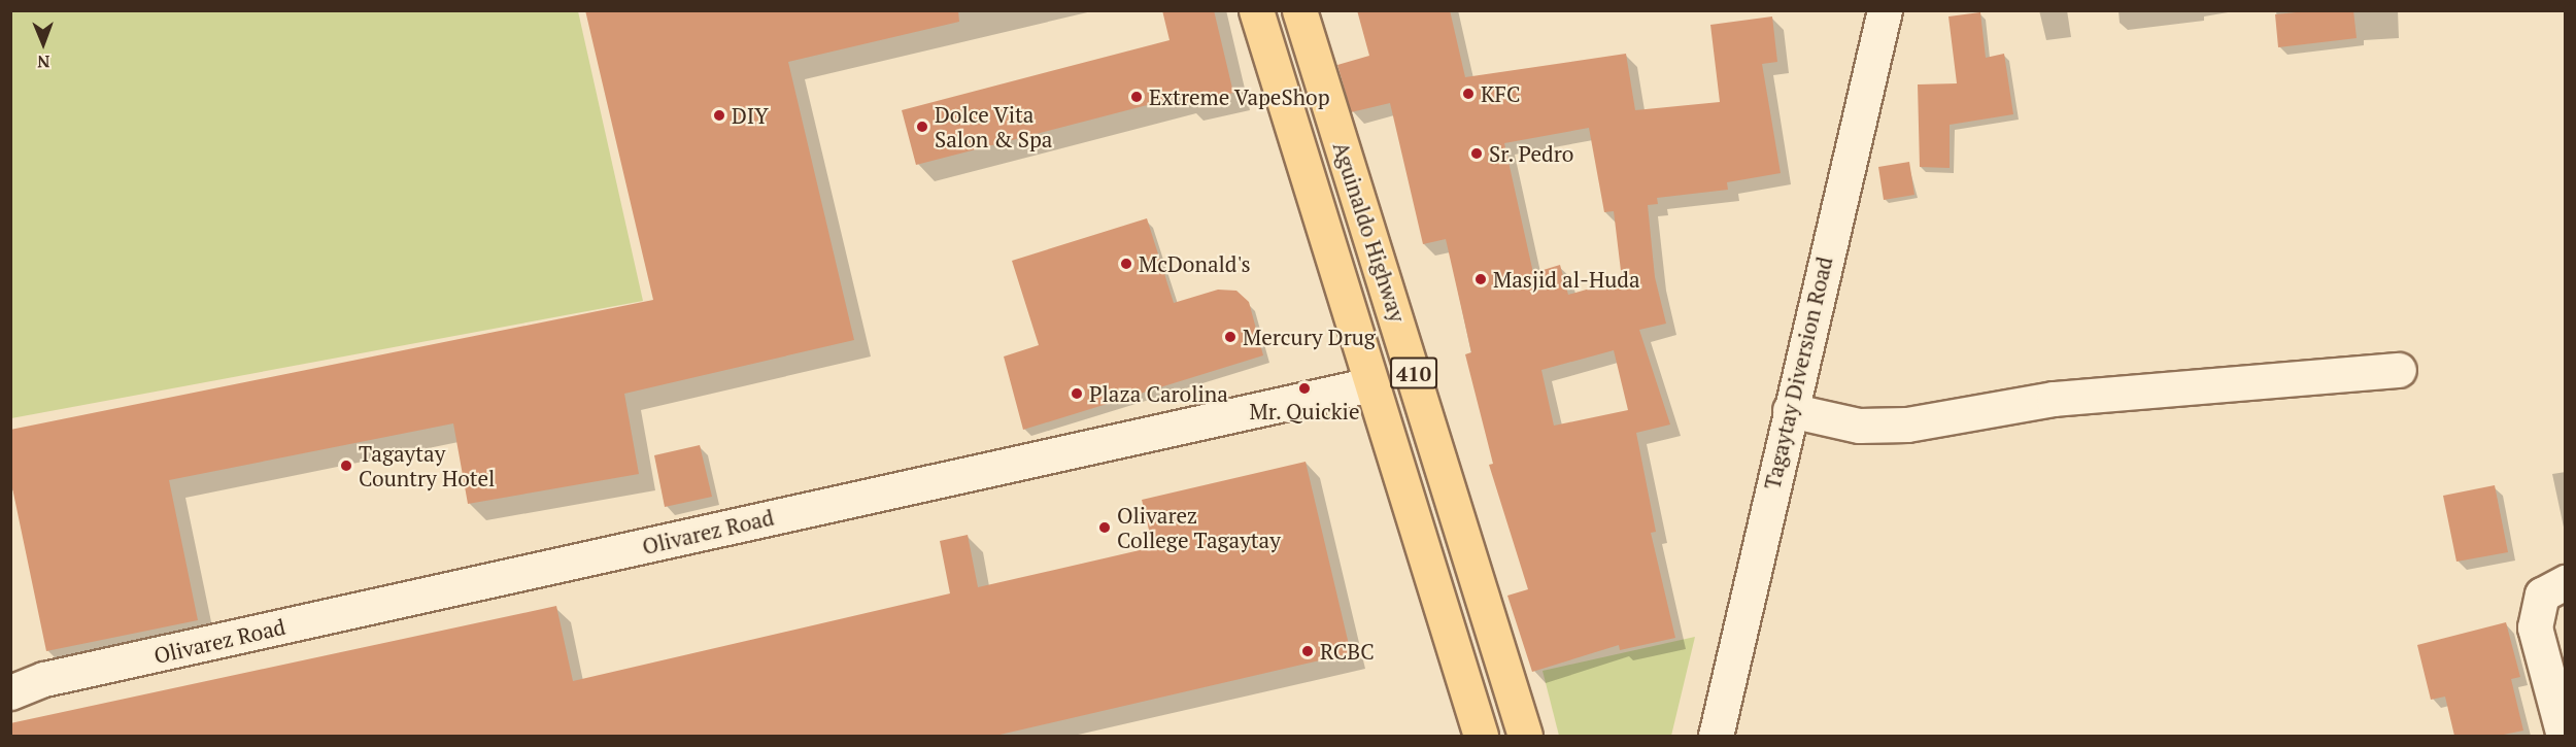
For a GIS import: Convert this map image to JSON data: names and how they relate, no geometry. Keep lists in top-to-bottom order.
{
  "streets": {
    "main road": ["Aguinaldo Highway", "410"],
    "street": ["Tagaytay Diversion Road", "Olivarez Road"]
  },
  "crossings": [
    ["Aguinaldo Highway", "Olivarez Road"]
  ],
  "places": [
    "KFC",
    "Extreme VapeShop",
    "DIY",
    "Dolce Vita Salon & Spa",
    "Sr. Pedro",
    "McDonald's",
    "Masjid al-Huda",
    "Mercury Drug",
    "Mr. Quickie",
    "Plaza Carolina",
    "Tagaytay Country Hotel",
    "Olivarez College Tagaytay",
    "RCBC"
  ],
  "north": "bottom"
}
